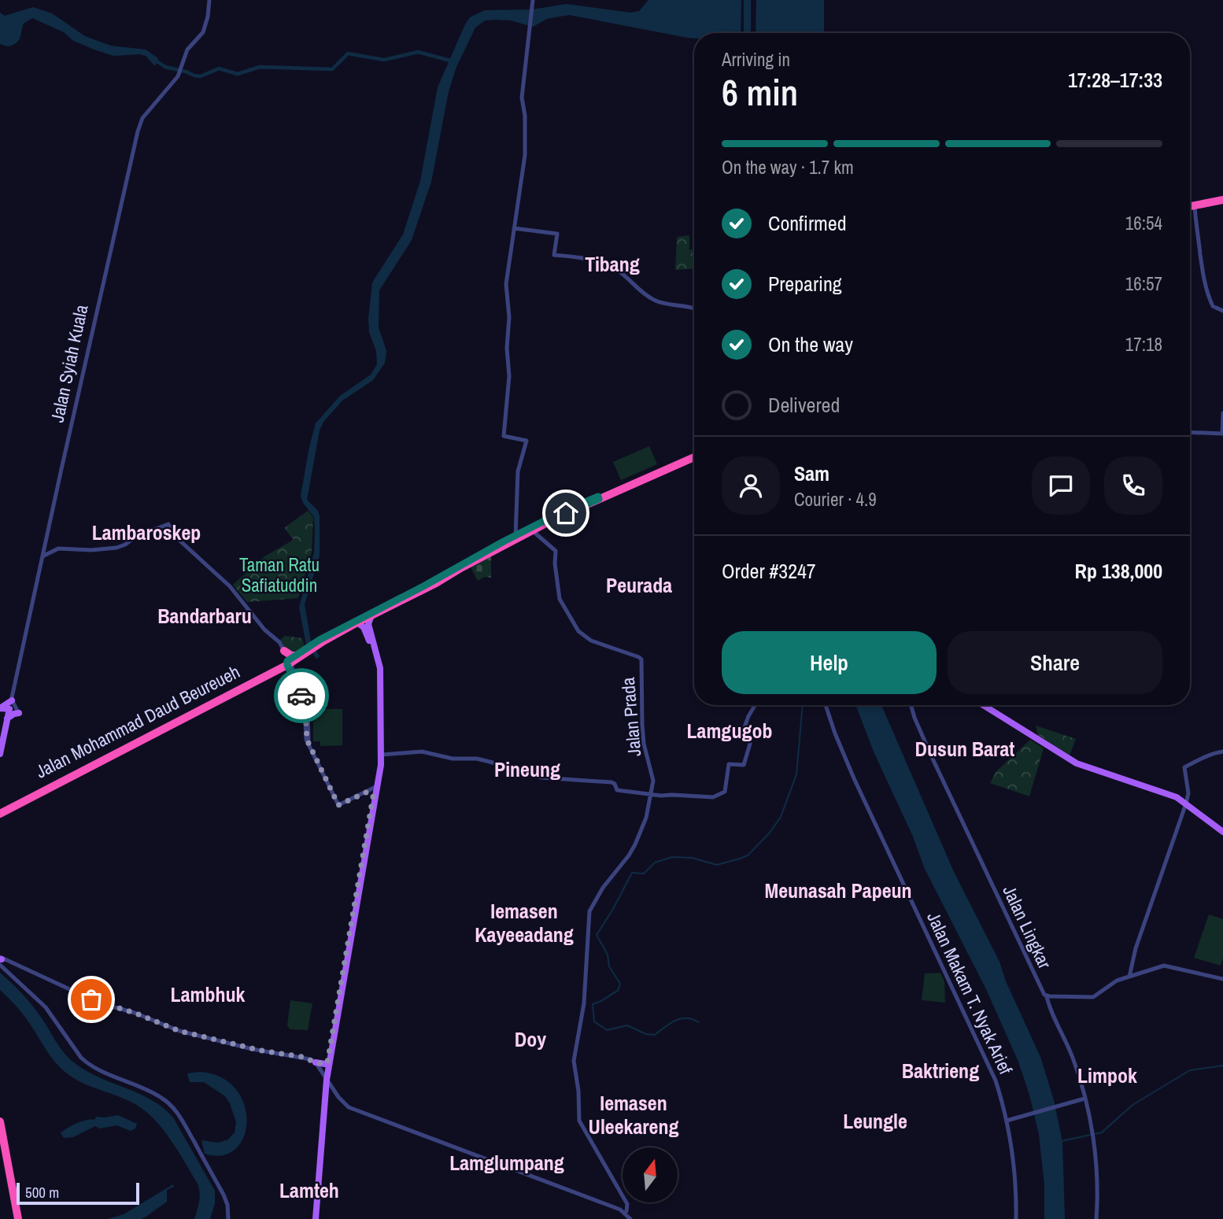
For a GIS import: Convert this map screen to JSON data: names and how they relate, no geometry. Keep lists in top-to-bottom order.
{
  "streets": {
    "highway": ["Jalan Mohammad Daud Beureueh"],
    "main road": ["Jalan Syiah Kuala"],
    "street": ["Jalan Prada", "Jalan Lingkar", "Jalan Makam T. Nyak Arief"]
  },
  "districts": [
    "Tibang",
    "Lambaroskep",
    "Peurada",
    "Bandarbaru",
    "Lamgugob",
    "Dusun Barat",
    "Pineung",
    "Meunasah Papeun",
    "Iemasen Kayeeadang",
    "Lambhuk",
    "Doy",
    "Baktrieng",
    "Limpok",
    "Iemasen Uleekareng",
    "Leungle",
    "Lamglumpang",
    "Lamteh"
  ],
  "parks": ["Taman Ratu Safiatuddin"],
  "scale_bar": "500 m",
  "north": "top",
  "page": {
    "heading": ["6 min", "Arriving in", "17:28–17:33"],
    "panel": [
      "Sam",
      "Courier · 4.9",
      "Order #3247",
      "Rp 138,000"
    ],
    "bar": "On the way · 1.7 km",
    "list": [
      ["Confirmed", "16:54"],
      ["Preparing", "16:57"],
      ["On the way", "17:18"],
      "Delivered"
    ],
    "buttons": ["Help", "Share"],
    "scale": "500 m"
  }
}
